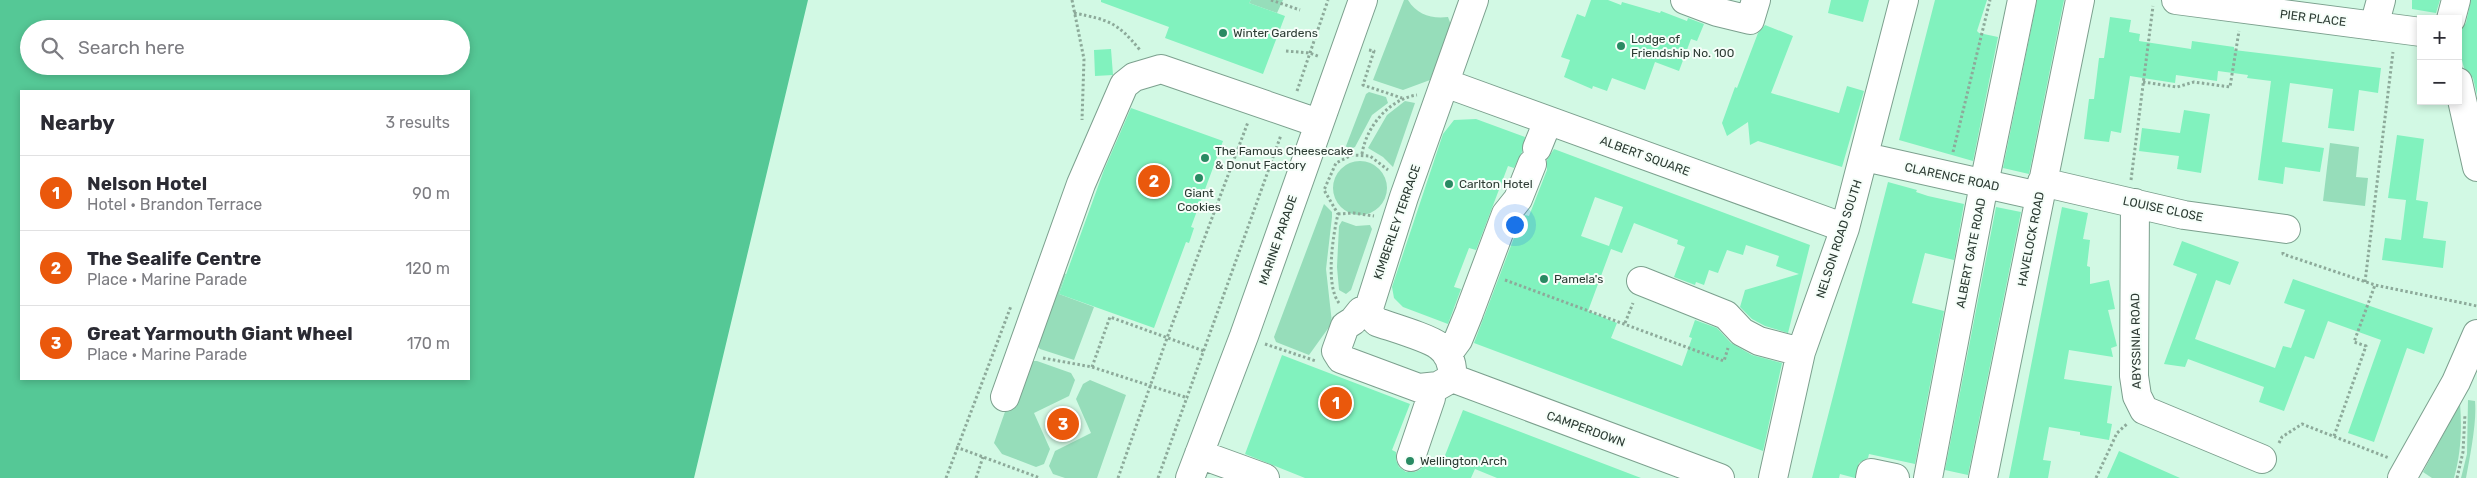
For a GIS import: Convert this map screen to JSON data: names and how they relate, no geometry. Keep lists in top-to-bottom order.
{
  "streets": {
    "street": [
      "PIER PLACE",
      "ALBERT SQUARE",
      "CLARENCE ROAD",
      "LOUISE CLOSE",
      "KIMBERLEY TERRACE",
      "NELSON ROAD SOUTH",
      "HAVELOCK ROAD",
      "MARINE PARADE",
      "ALBERT GATE ROAD",
      "ABYSSINIA ROAD",
      "CAMPERDOWN"
    ]
  },
  "crossings": [
    ["ALBERT SQUARE", "KIMBERLEY TERRACE"],
    ["ALBERT SQUARE", "NELSON ROAD SOUTH"],
    ["CLARENCE ROAD", "LOUISE CLOSE"],
    ["CLARENCE ROAD", "NELSON ROAD SOUTH"],
    ["CLARENCE ROAD", "HAVELOCK ROAD"],
    ["CLARENCE ROAD", "ALBERT GATE ROAD"],
    ["LOUISE CLOSE", "HAVELOCK ROAD"],
    ["LOUISE CLOSE", "ABYSSINIA ROAD"]
  ],
  "places": [
    "Winter Gardens",
    "Lodge of Friendship No. 100",
    "The Famous Cheesecake & Donut Factory",
    "Giant Cookies",
    "Carlton Hotel",
    "Pamela's",
    "Wellington Arch"
  ],
  "page": {
    "map_buttons": ["+", "−"],
    "search": "Search here",
    "heading": ["Nearby", "3 results"],
    "list": [
      {
        "mark": "1",
        "name": "Nelson Hotel",
        "note": "Hotel · Brandon Terrace",
        "value": "90 m"
      },
      {
        "mark": "2",
        "name": "The Sealife Centre",
        "note": "Place · Marine Parade",
        "value": "120 m"
      },
      {
        "mark": "3",
        "name": "Great Yarmouth Giant Wheel",
        "note": "Place · Marine Parade",
        "value": "170 m"
      }
    ],
    "pins": ["2", "1", "3"]
  }
}
